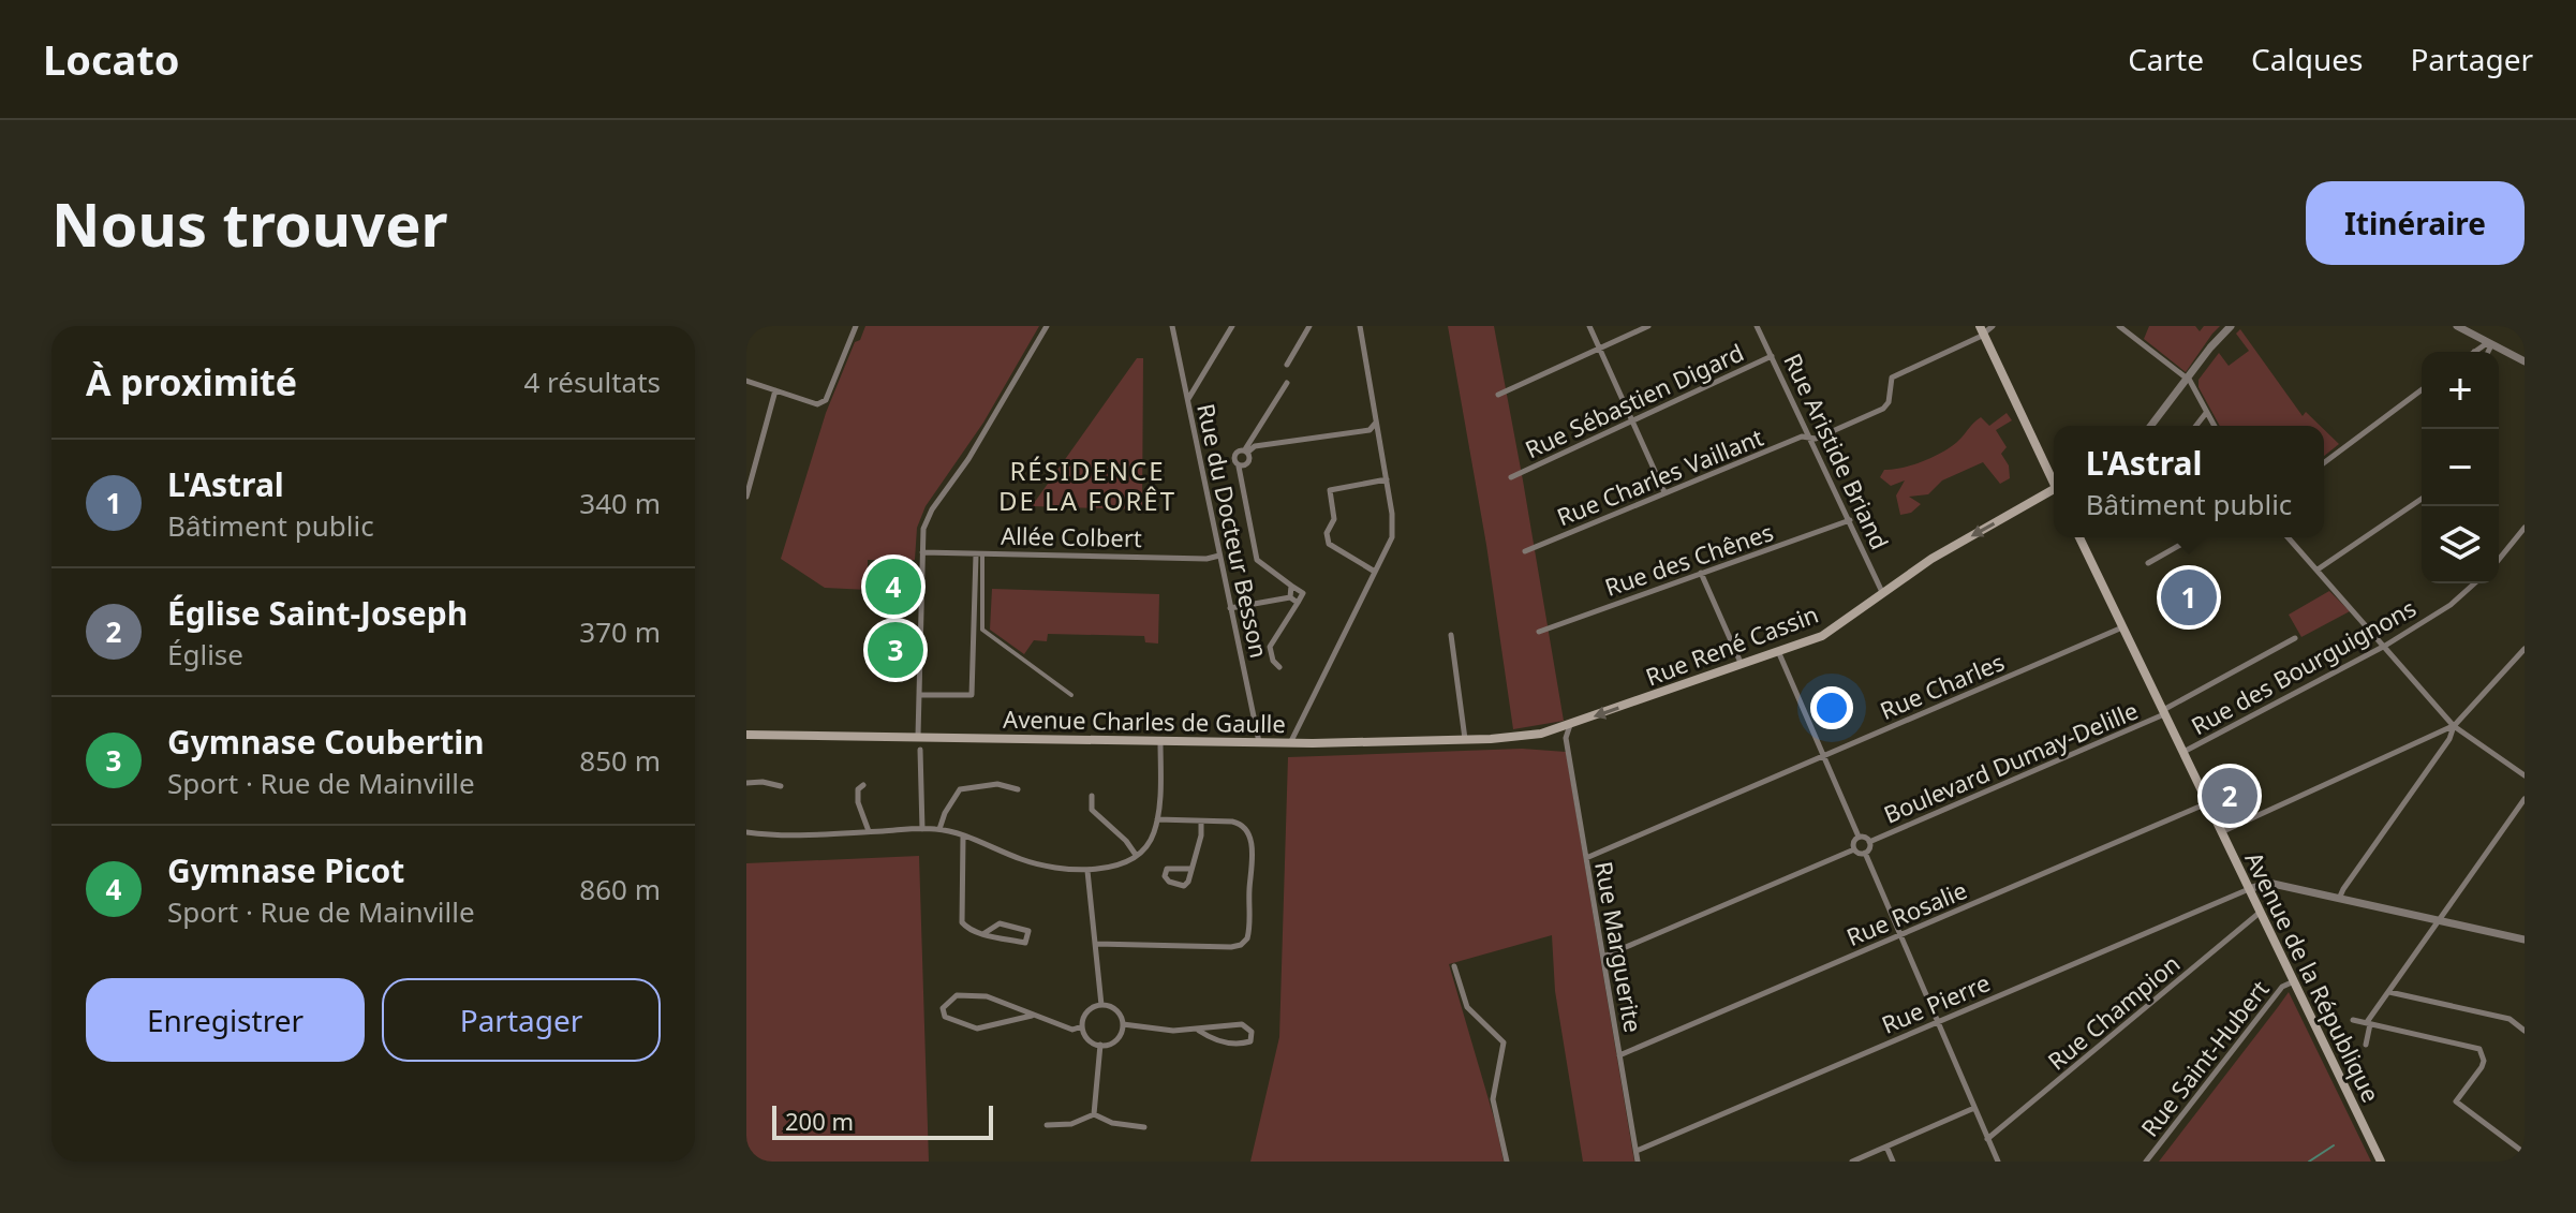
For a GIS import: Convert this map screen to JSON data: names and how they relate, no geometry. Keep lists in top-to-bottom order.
{
  "streets": {
    "main road": ["Rue René Cassin", "Avenue Charles de Gaulle", "Avenue de la République"],
    "street": [
      "Rue Sébastien Digard",
      "Rue Aristide Briand",
      "Rue Charles Vaillant",
      "Rue du Docteur Besson",
      "Allée Colbert",
      "Rue des Chênes",
      "Rue des Bourguignons",
      "Rue Charles",
      "Boulevard Dumay-Delille",
      "Rue Rosalie",
      "Rue Marguerite",
      "Rue Pierre",
      "Rue Champion",
      "Rue Saint-Hubert"
    ]
  },
  "crossings": [
    ["Rue Sébastien Digard", "Rue Aristide Briand"],
    ["Rue Aristide Briand", "Rue Charles Vaillant"],
    ["Rue Aristide Briand", "Rue des Chênes"],
    ["Rue Aristide Briand", "Rue René Cassin"],
    ["Rue du Docteur Besson", "Allée Colbert"],
    ["Rue du Docteur Besson", "Avenue Charles de Gaulle"],
    ["Rue René Cassin", "Avenue Charles de Gaulle"],
    ["Rue des Bourguignons", "Avenue de la République"],
    ["Rue Charles", "Rue Marguerite"],
    ["Rue Charles", "Avenue de la République"],
    ["Boulevard Dumay-Delille", "Avenue de la République"],
    ["Rue Rosalie", "Rue Marguerite"],
    ["Rue Rosalie", "Avenue de la République"],
    ["Rue Marguerite", "Rue Pierre"],
    ["Avenue de la République", "Rue Pierre"],
    ["Avenue de la République", "Rue Champion"],
    ["Avenue de la République", "Rue Saint-Hubert"]
  ],
  "one_way": ["Rue René Cassin"],
  "districts": ["RÉSIDENCE DE LA FORÊT"],
  "scale_bar": "200 m",
  "page": {
    "header": "Locato",
    "nav": ["Carte", "Calques", "Partager"],
    "buttons": [
      "Itinéraire",
      ["Enregistrer", "Partager"]
    ],
    "title": "Nous trouver",
    "heading": ["À proximité", "4 résultats"],
    "map_buttons": ["+", "−"],
    "popup": ["L'Astral", "Bâtiment public"],
    "list": [
      {
        "mark": "1",
        "name": "L'Astral",
        "note": "Bâtiment public",
        "value": "340 m"
      },
      {
        "mark": "2",
        "name": "Église Saint-Joseph",
        "note": "Église",
        "value": "370 m"
      },
      {
        "mark": "3",
        "name": "Gymnase Coubertin",
        "note": "Sport · Rue de Mainville",
        "value": "850 m"
      },
      {
        "mark": "4",
        "name": "Gymnase Picot",
        "note": "Sport · Rue de Mainville",
        "value": "860 m"
      }
    ],
    "pins": [
      "4",
      "1",
      "3",
      "2"
    ],
    "scale": "200 m"
  }
}
